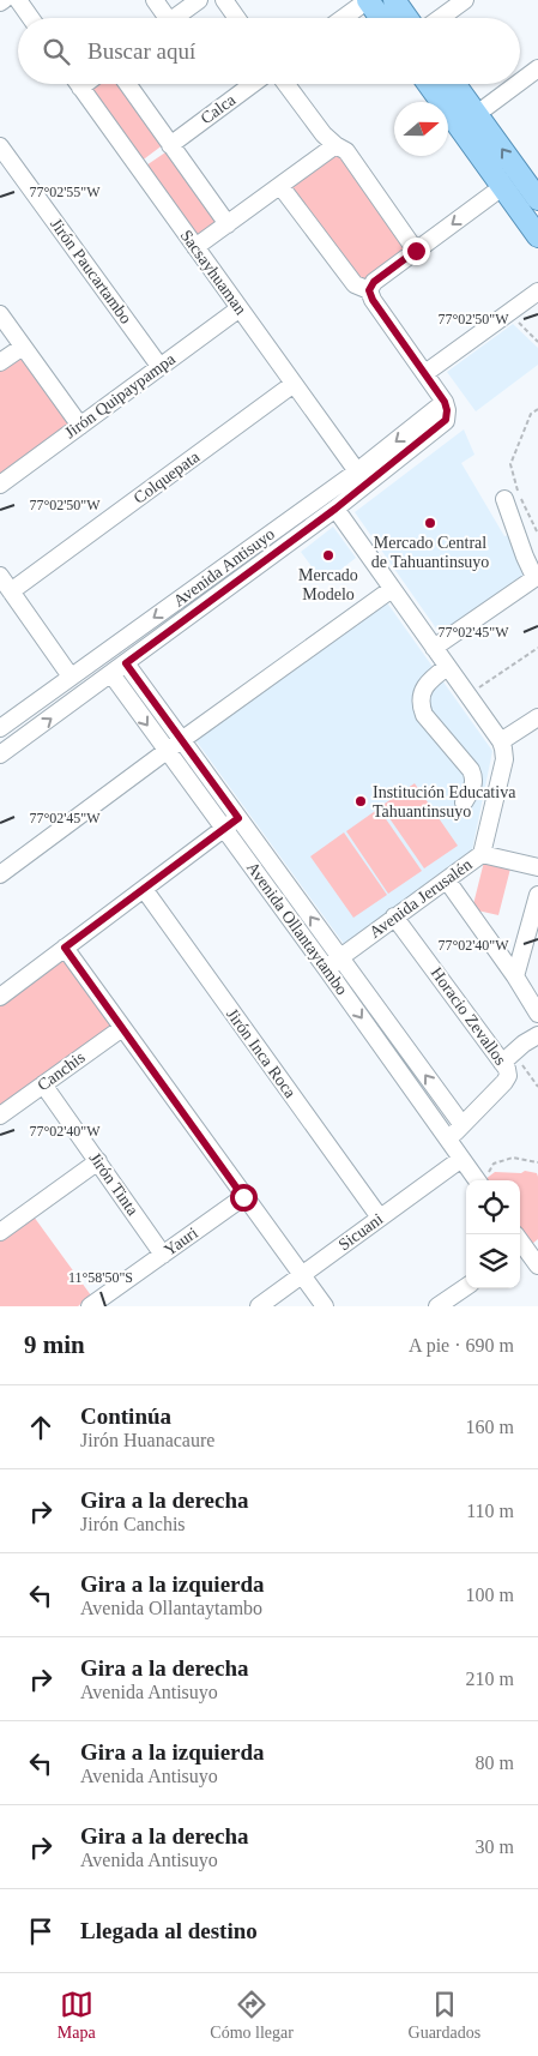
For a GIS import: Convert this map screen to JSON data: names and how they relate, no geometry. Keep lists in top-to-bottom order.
{
  "streets": {
    "street": [
      "Calca",
      "Jirón Paucartambo",
      "Sacsayhuaman",
      "Jirón Quipaypampa",
      "Colquepata",
      "Avenida Antisuyo",
      "Avenida Jerusalén",
      "Avenida Ollantaytambo",
      "Horacio Zevallos",
      "Jirón Inca Roca",
      "Canchis",
      "Jirón Tinta",
      "Sicuani",
      "Yauri"
    ]
  },
  "crossings": [
    ["Jirón Paucartambo", "Jirón Quipaypampa"],
    ["Sacsayhuaman", "Jirón Quipaypampa"],
    ["Sacsayhuaman", "Colquepata"],
    ["Sacsayhuaman", "Avenida Antisuyo"],
    ["Avenida Antisuyo", "Avenida Ollantaytambo"],
    ["Avenida Jerusalén", "Avenida Ollantaytambo"],
    ["Avenida Jerusalén", "Horacio Zevallos"],
    ["Avenida Ollantaytambo", "Horacio Zevallos"],
    ["Avenida Ollantaytambo", "Sicuani"],
    ["Jirón Inca Roca", "Sicuani"],
    ["Canchis", "Jirón Tinta"],
    ["Jirón Tinta", "Yauri"]
  ],
  "places": ["Mercado Central de Tahuantinsuyo", "Mercado Modelo", "Institución Educativa Tahuantinsuyo"],
  "north": "right",
  "page": {
    "search": "Buscar aquí",
    "heading": ["9 min", "A pie · 690 m"],
    "list": [
      ["Continúa", "Jirón Huanacaure", "160 m"],
      ["Gira a la derecha", "Jirón Canchis", "110 m"],
      ["Gira a la izquierda", "Avenida Ollantaytambo", "100 m"],
      ["Gira a la derecha", "Avenida Antisuyo", "210 m"],
      ["Gira a la izquierda", "Avenida Antisuyo", "80 m"],
      ["Gira a la derecha", "Avenida Antisuyo", "30 m"],
      "Llegada al destino"
    ],
    "nav": ["Mapa", "Cómo llegar", "Guardados"]
  },
  "coordinates": [
    "77°02'55\"W",
    "77°02'50\"W",
    "77°02'45\"W",
    "77°02'40\"W",
    "11°58'50\"S"
  ]
}
